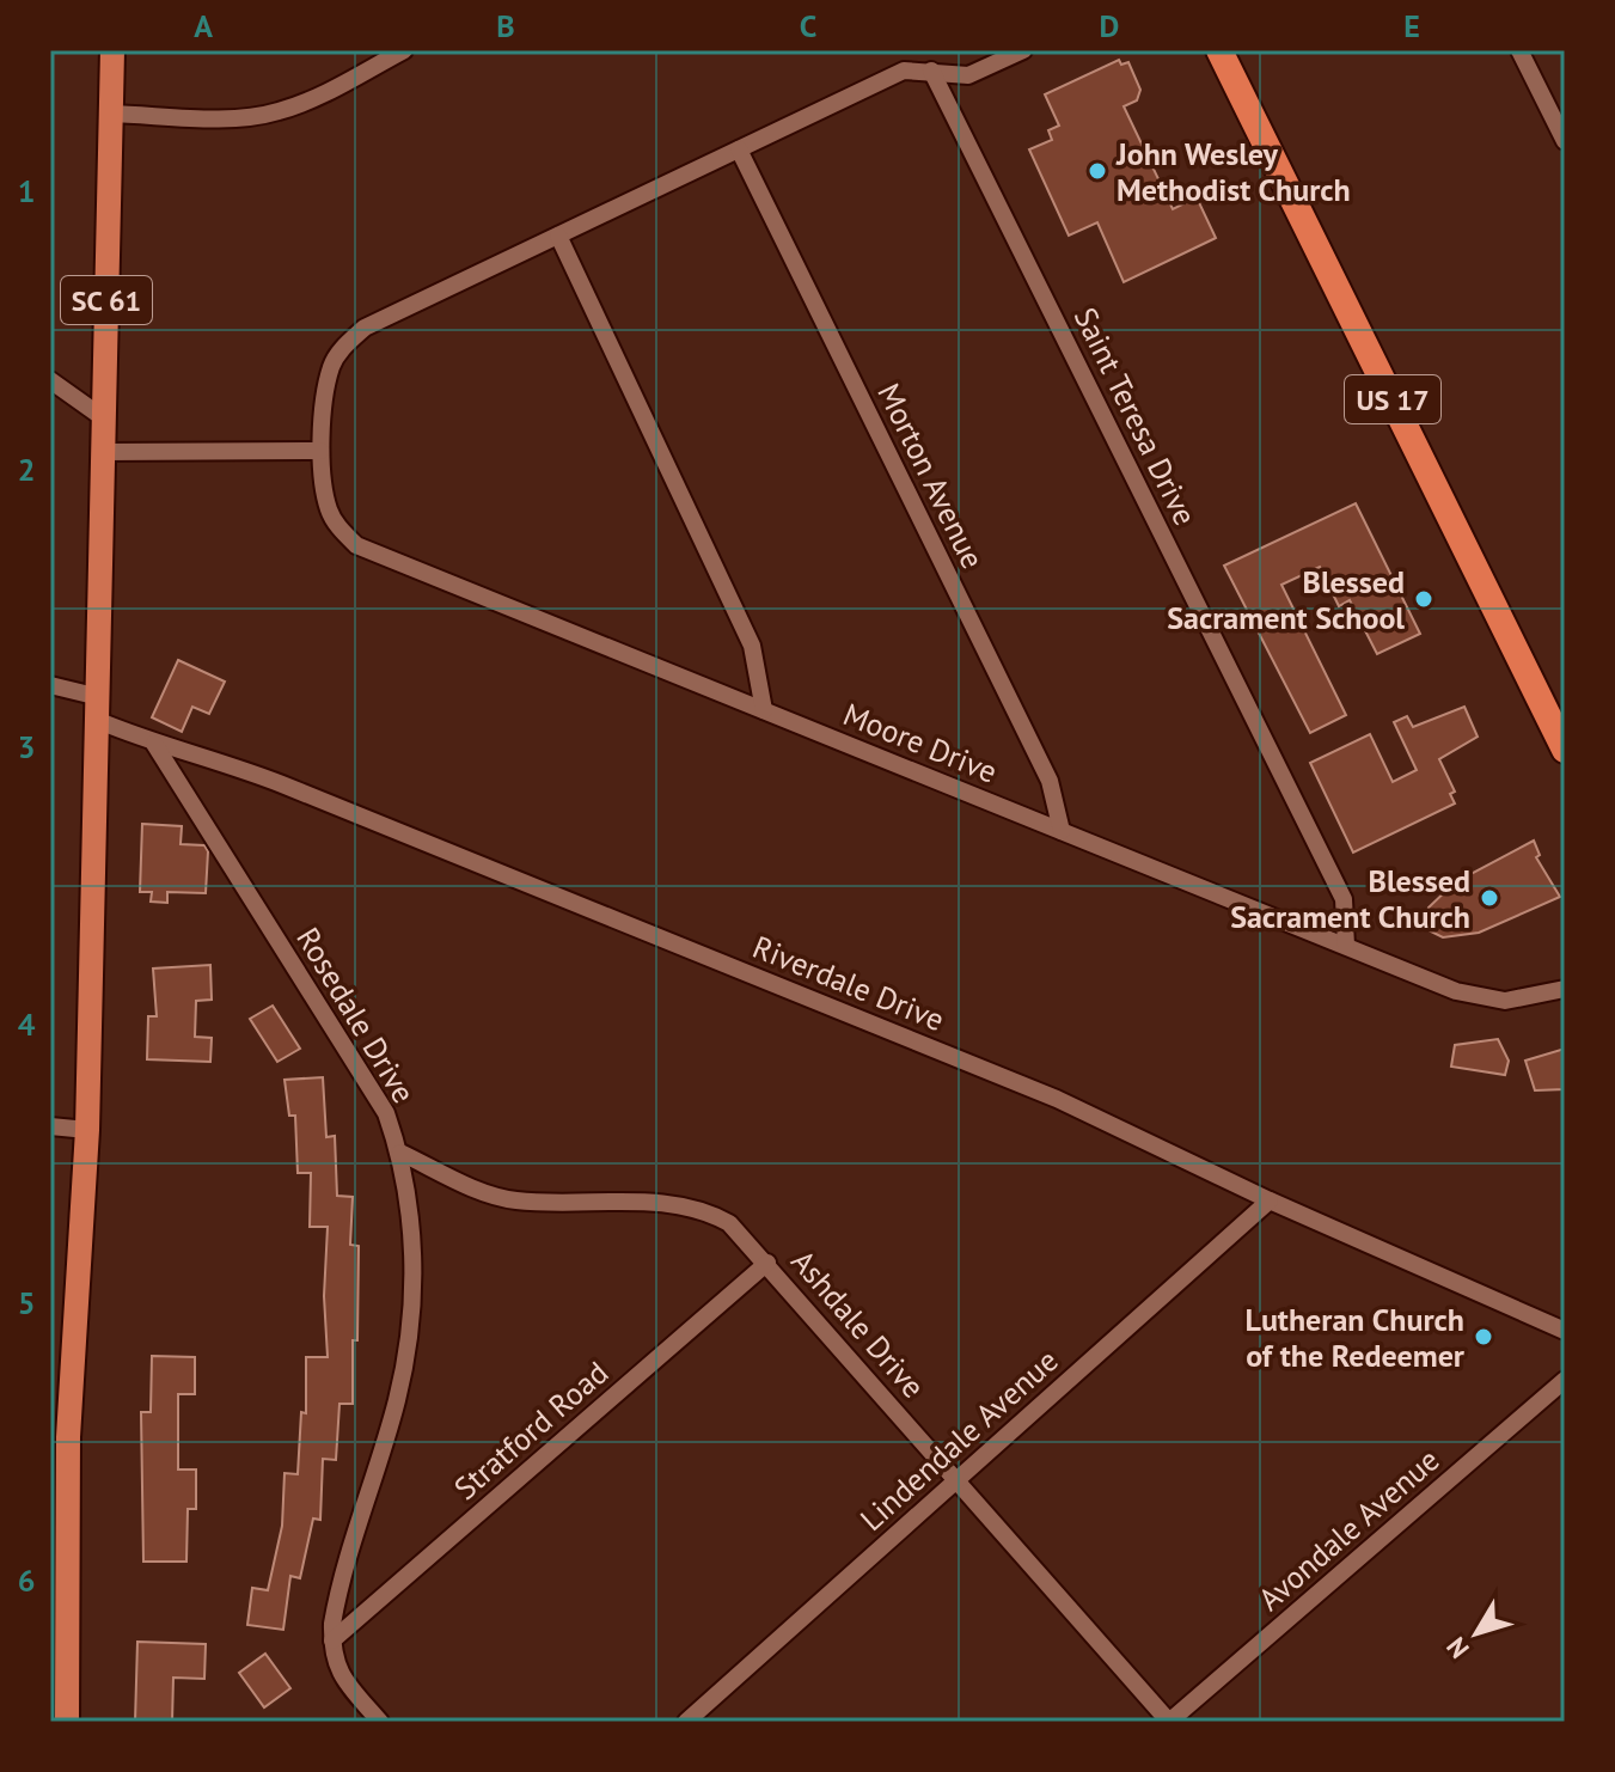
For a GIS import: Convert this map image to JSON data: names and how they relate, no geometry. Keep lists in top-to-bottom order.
{
  "streets": {
    "highway": ["US 17"],
    "main road": ["SC 61"],
    "street": [
      "Saint Teresa Drive",
      "Morton Avenue",
      "Moore Drive",
      "Riverdale Drive",
      "Rosedale Drive",
      "Ashdale Drive",
      "Stratford Road",
      "Lindendale Avenue",
      "Avondale Avenue"
    ]
  },
  "crossings": [
    ["SC 61", "Riverdale Drive"],
    ["Saint Teresa Drive", "Moore Drive"],
    ["Morton Avenue", "Moore Drive"],
    ["Riverdale Drive", "Rosedale Drive"],
    ["Riverdale Drive", "Lindendale Avenue"],
    ["Rosedale Drive", "Ashdale Drive"],
    ["Rosedale Drive", "Stratford Road"],
    ["Ashdale Drive", "Stratford Road"],
    ["Ashdale Drive", "Lindendale Avenue"],
    ["Ashdale Drive", "Avondale Avenue"]
  ],
  "places": [
    "John Wesley Methodist Church",
    "Blessed Sacrament School",
    "Blessed Sacrament Church",
    "Lutheran Church of the Redeemer"
  ],
  "north": "bottom left",
  "grid": {
    "columns": [
      "A",
      "B",
      "C",
      "D",
      "E"
    ],
    "rows": [
      "1",
      "2",
      "3",
      "4",
      "5",
      "6"
    ]
  }
}
